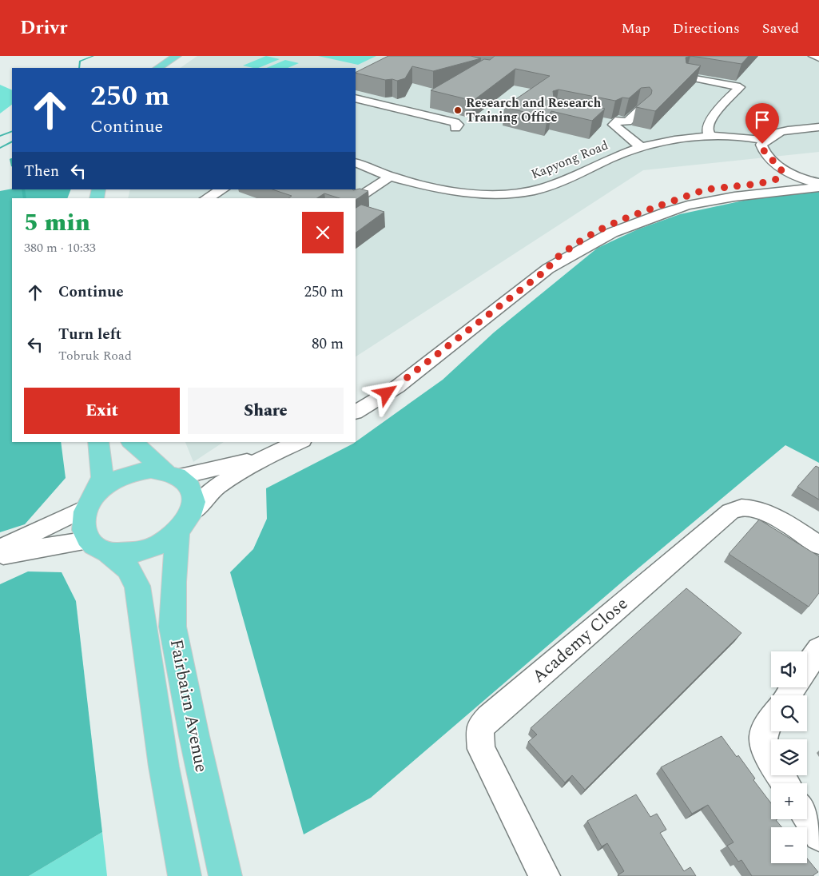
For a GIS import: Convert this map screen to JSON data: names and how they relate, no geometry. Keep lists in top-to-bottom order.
{
  "streets": {
    "main road": ["Fairbairn Avenue"],
    "street": ["Kapyong Road", "Academy Close"]
  },
  "places": ["Research and Research Training Office"],
  "page": {
    "header": "Drivr",
    "nav": ["Map", "Directions", "Saved"],
    "turn": ["250 m", "Continue"],
    "then": "Then",
    "heading": ["5 min", "380 m · 10:33"],
    "list": [
      {
        "name": "Continue",
        "value": "250 m"
      },
      {
        "name": "Turn left",
        "note": "Tobruk Road",
        "value": "80 m"
      }
    ],
    "buttons": ["Exit", "Share"],
    "map_buttons": ["+", "−"]
  }
}
